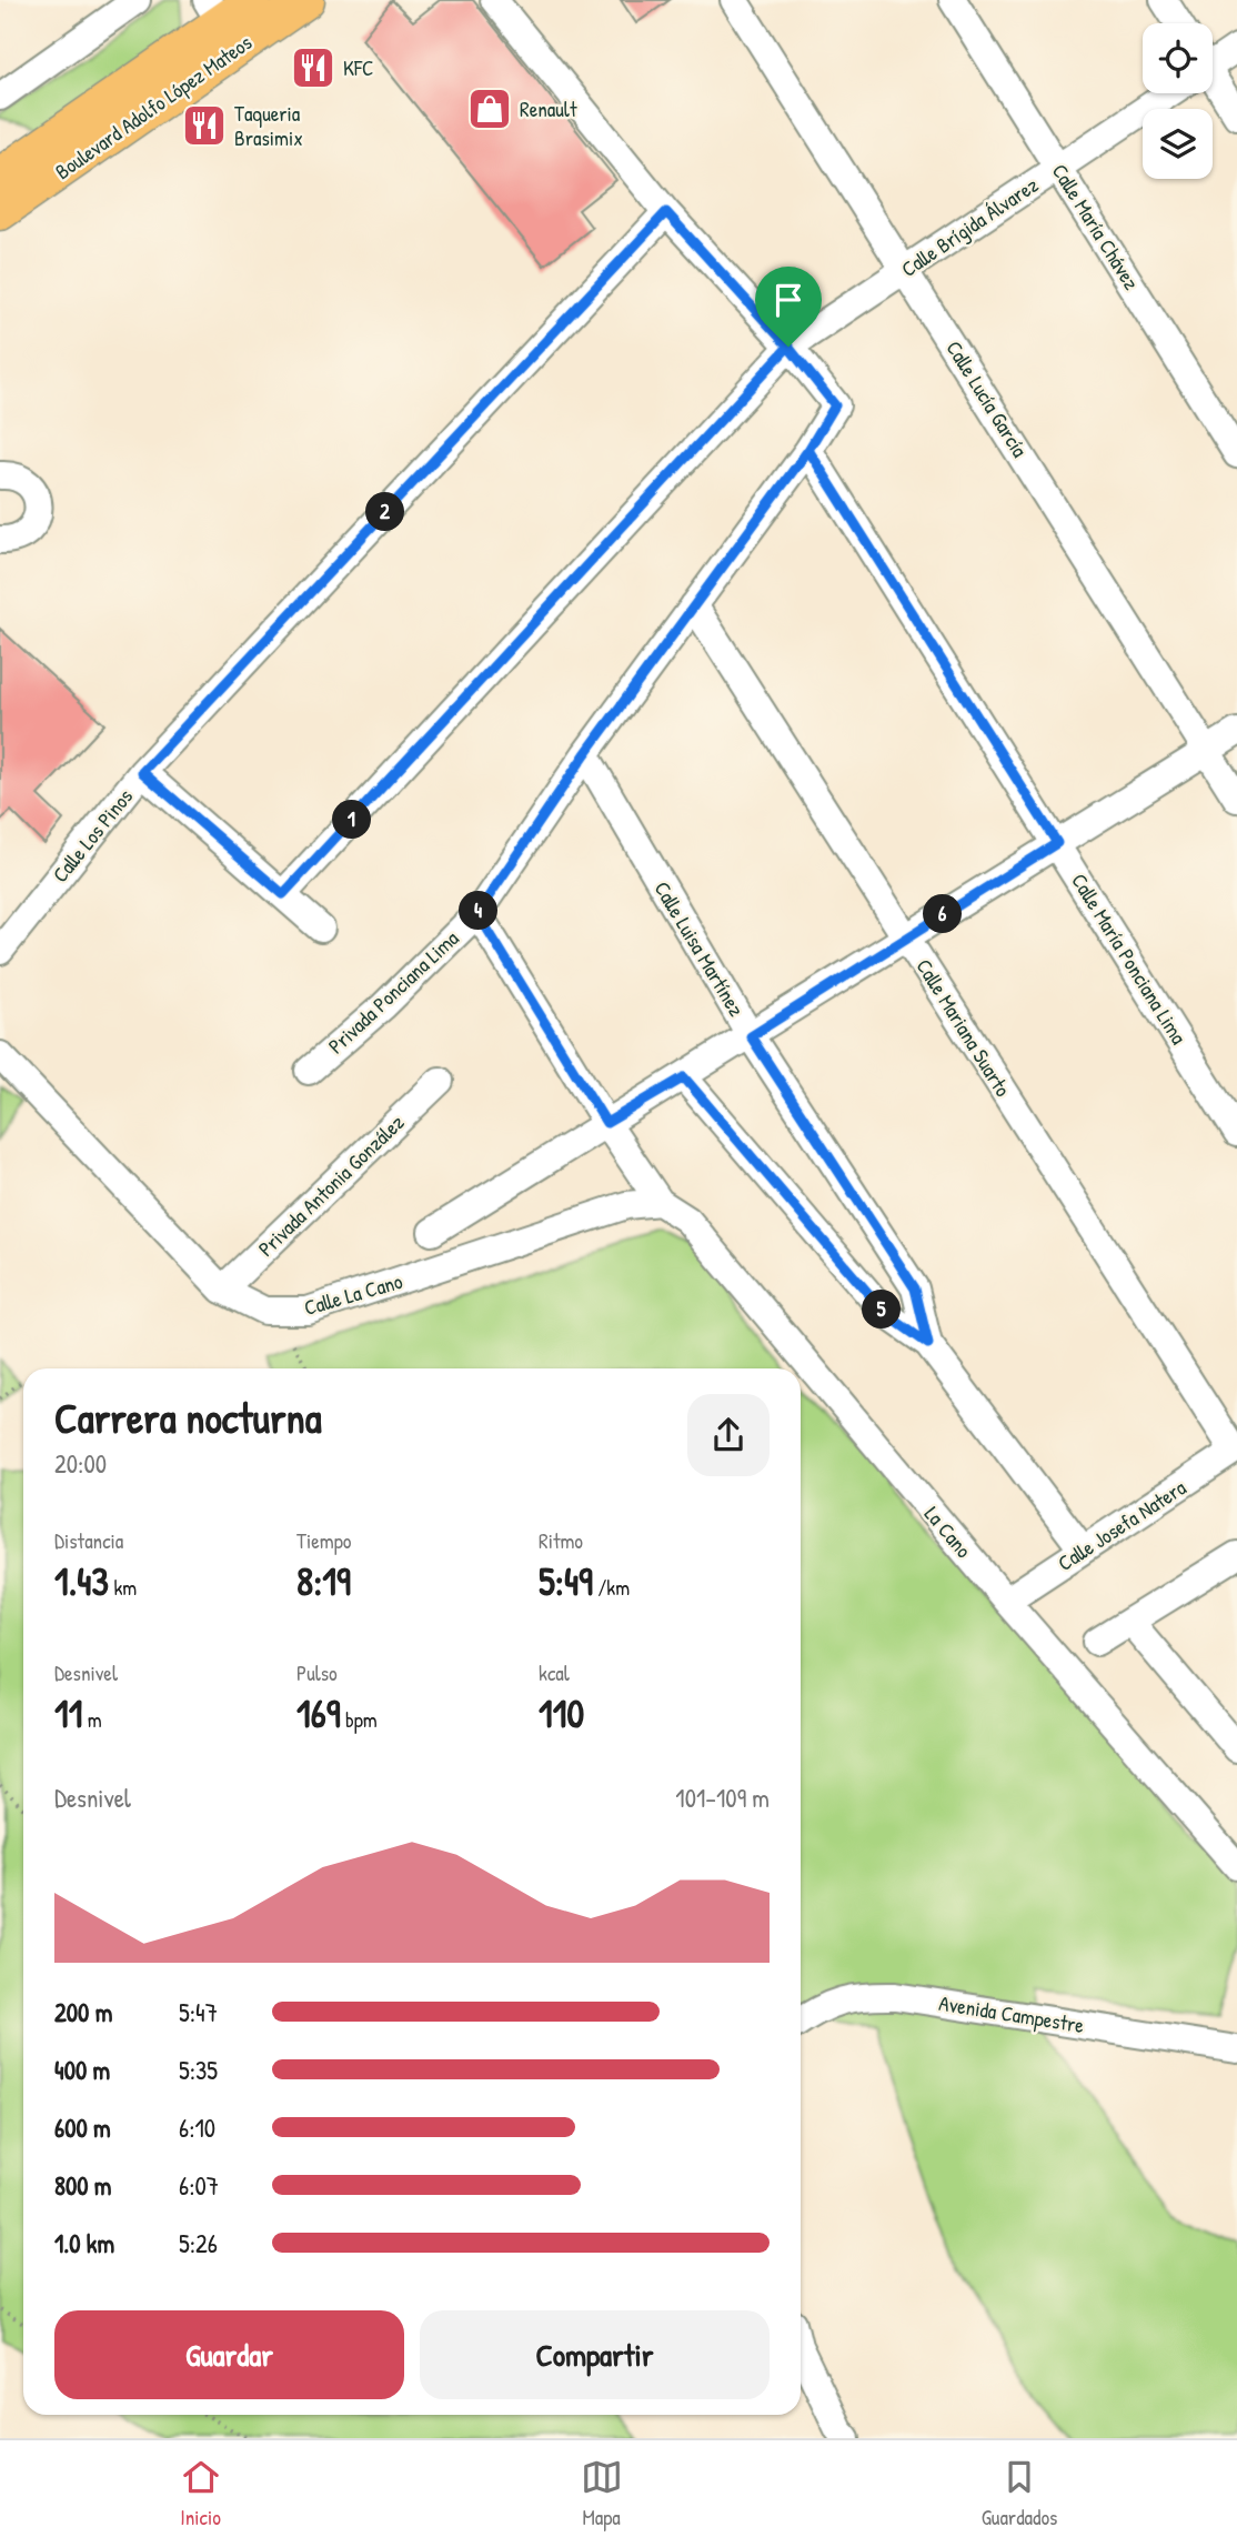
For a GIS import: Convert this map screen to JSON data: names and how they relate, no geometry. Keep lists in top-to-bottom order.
{
  "streets": {
    "main road": ["Boulevard Adolfo López Mateos"],
    "street": [
      "Calle Brígida Álvarez",
      "Calle María Chávez",
      "Calle Lucía García",
      "Calle Los Pinos",
      "Calle Luisa Martínez",
      "Calle María Ponciana Lima",
      "Privada Ponciana Lima",
      "Calle Mariana Suarto",
      "Privada Antonia González",
      "Calle La Cano",
      "Calle Josefa Natera",
      "La Cano",
      "Avenida Campestre"
    ]
  },
  "crossings": [
    ["Calle Brígida Álvarez", "Calle María Chávez"],
    ["Calle Brígida Álvarez", "Calle Lucía García"],
    ["Calle Luisa Martínez", "Privada Ponciana Lima"],
    ["Calle Luisa Martínez", "Calle Josefa Natera"],
    ["Calle María Ponciana Lima", "Privada Ponciana Lima"],
    ["Privada Ponciana Lima", "Calle Mariana Suarto"],
    ["Calle Mariana Suarto", "Calle Josefa Natera"],
    ["Privada Antonia González", "Calle La Cano"],
    ["Calle La Cano", "La Cano"],
    ["Calle Josefa Natera", "La Cano"]
  ],
  "places": {
    "restaurant": ["KFC", "Taqueria Brasimix"],
    "shop": ["Renault"]
  },
  "page": {
    "pins": [
      "2",
      "1",
      "4",
      "6",
      "5"
    ],
    "heading": ["Carrera nocturna", "20:00"],
    "stats": [
      ["Distancia", "1.43 km"],
      ["Tiempo", "8:19"],
      ["Ritmo", "5:49 /km"],
      ["Desnivel", "11 m"],
      ["Pulso", "169 bpm"],
      ["kcal", "110"]
    ],
    "chart": ["Desnivel", "101–109 m"],
    "list": [
      {
        "name": "200 m",
        "note": "5:47"
      },
      {
        "name": "400 m",
        "note": "5:35"
      },
      {
        "name": "600 m",
        "note": "6:10"
      },
      {
        "name": "800 m",
        "note": "6:07"
      },
      {
        "name": "1.0 km",
        "note": "5:26"
      }
    ],
    "buttons": ["Guardar", "Compartir"],
    "tabs": ["Inicio", "Mapa", "Guardados"]
  }
}
